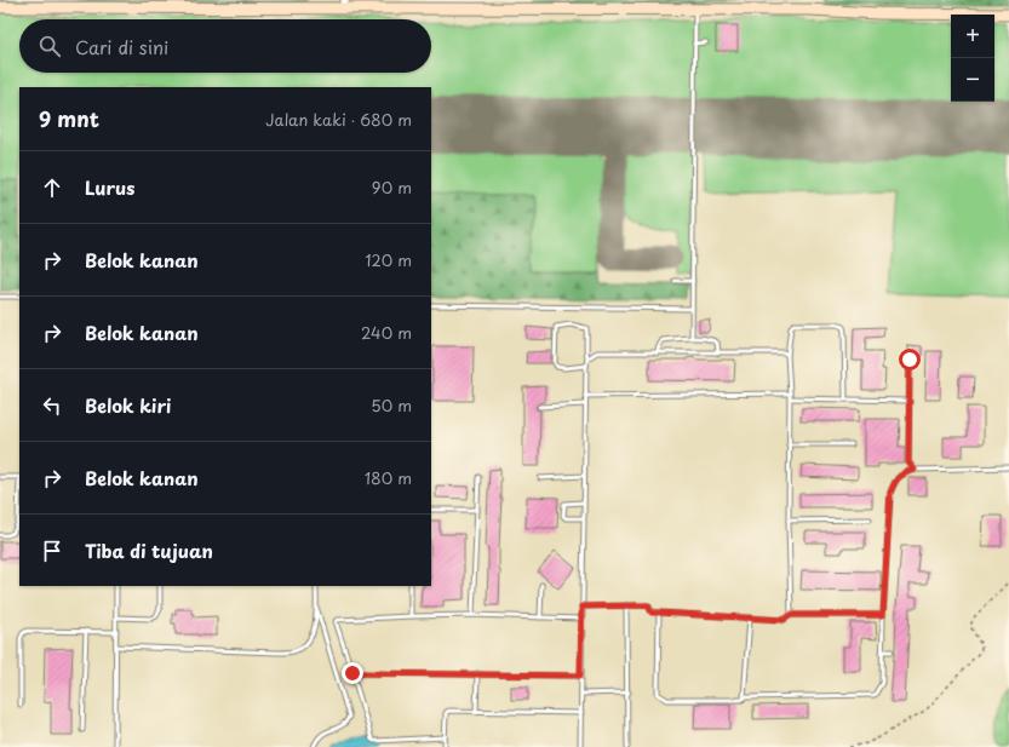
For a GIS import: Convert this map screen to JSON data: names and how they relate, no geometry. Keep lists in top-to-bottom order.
{
  "page": {
    "map_buttons": ["+", "−"],
    "search": "Cari di sini",
    "heading": ["9 mnt", "Jalan kaki · 680 m"],
    "list": [
      ["Lurus", "90 m"],
      ["Belok kanan", "120 m"],
      ["Belok kanan", "240 m"],
      ["Belok kiri", "50 m"],
      ["Belok kanan", "180 m"],
      "Tiba di tujuan"
    ]
  }
}
